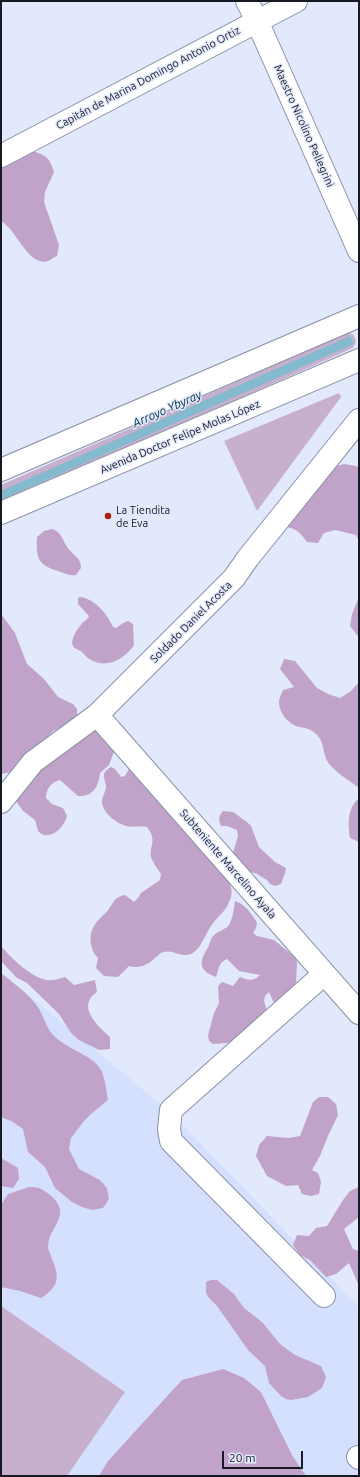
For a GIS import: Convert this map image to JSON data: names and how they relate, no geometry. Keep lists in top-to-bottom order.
{
  "streets": {
    "street": [
      "Capitán de Marina Domingo Antonio Ortiz",
      "Maestro Nicolino Pellegrini",
      "Avenida Doctor Felipe Molas López",
      "Soldado Daniel Acosta",
      "Subteniente Marcelino Ayala"
    ]
  },
  "crossings": [
    ["Capitán de Marina Domingo Antonio Ortiz", "Maestro Nicolino Pellegrini"],
    ["Soldado Daniel Acosta", "Subteniente Marcelino Ayala"]
  ],
  "water": ["Arroyo Ybyray"],
  "places": ["La Tiendita de Eva"],
  "scale_bar": "20 m"
}
